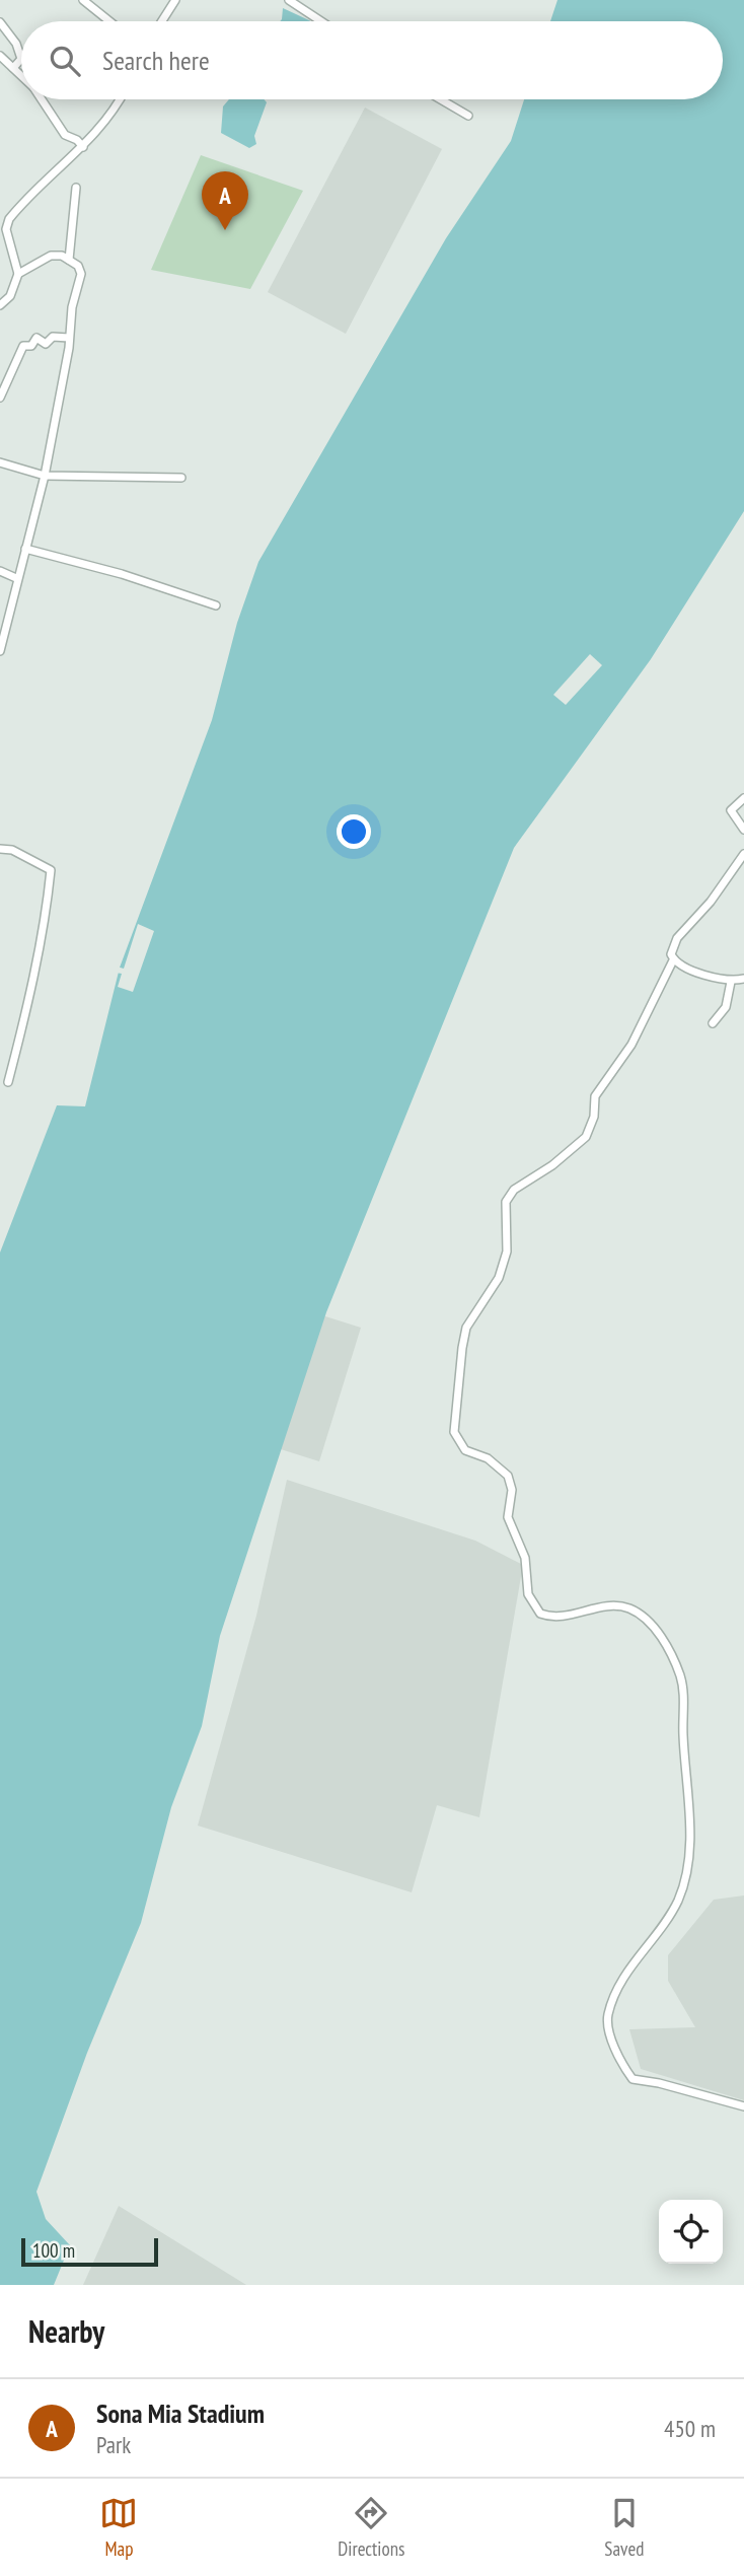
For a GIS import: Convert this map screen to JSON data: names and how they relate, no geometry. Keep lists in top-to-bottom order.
{
  "scale_bar": "100 m",
  "page": {
    "search": "Search here",
    "pins": "A",
    "scale": "100 m",
    "heading": "Nearby",
    "list": [
      {
        "mark": "A",
        "name": "Sona Mia Stadium",
        "note": "Park",
        "value": "450 m"
      }
    ],
    "nav": ["Map", "Directions", "Saved"]
  }
}
